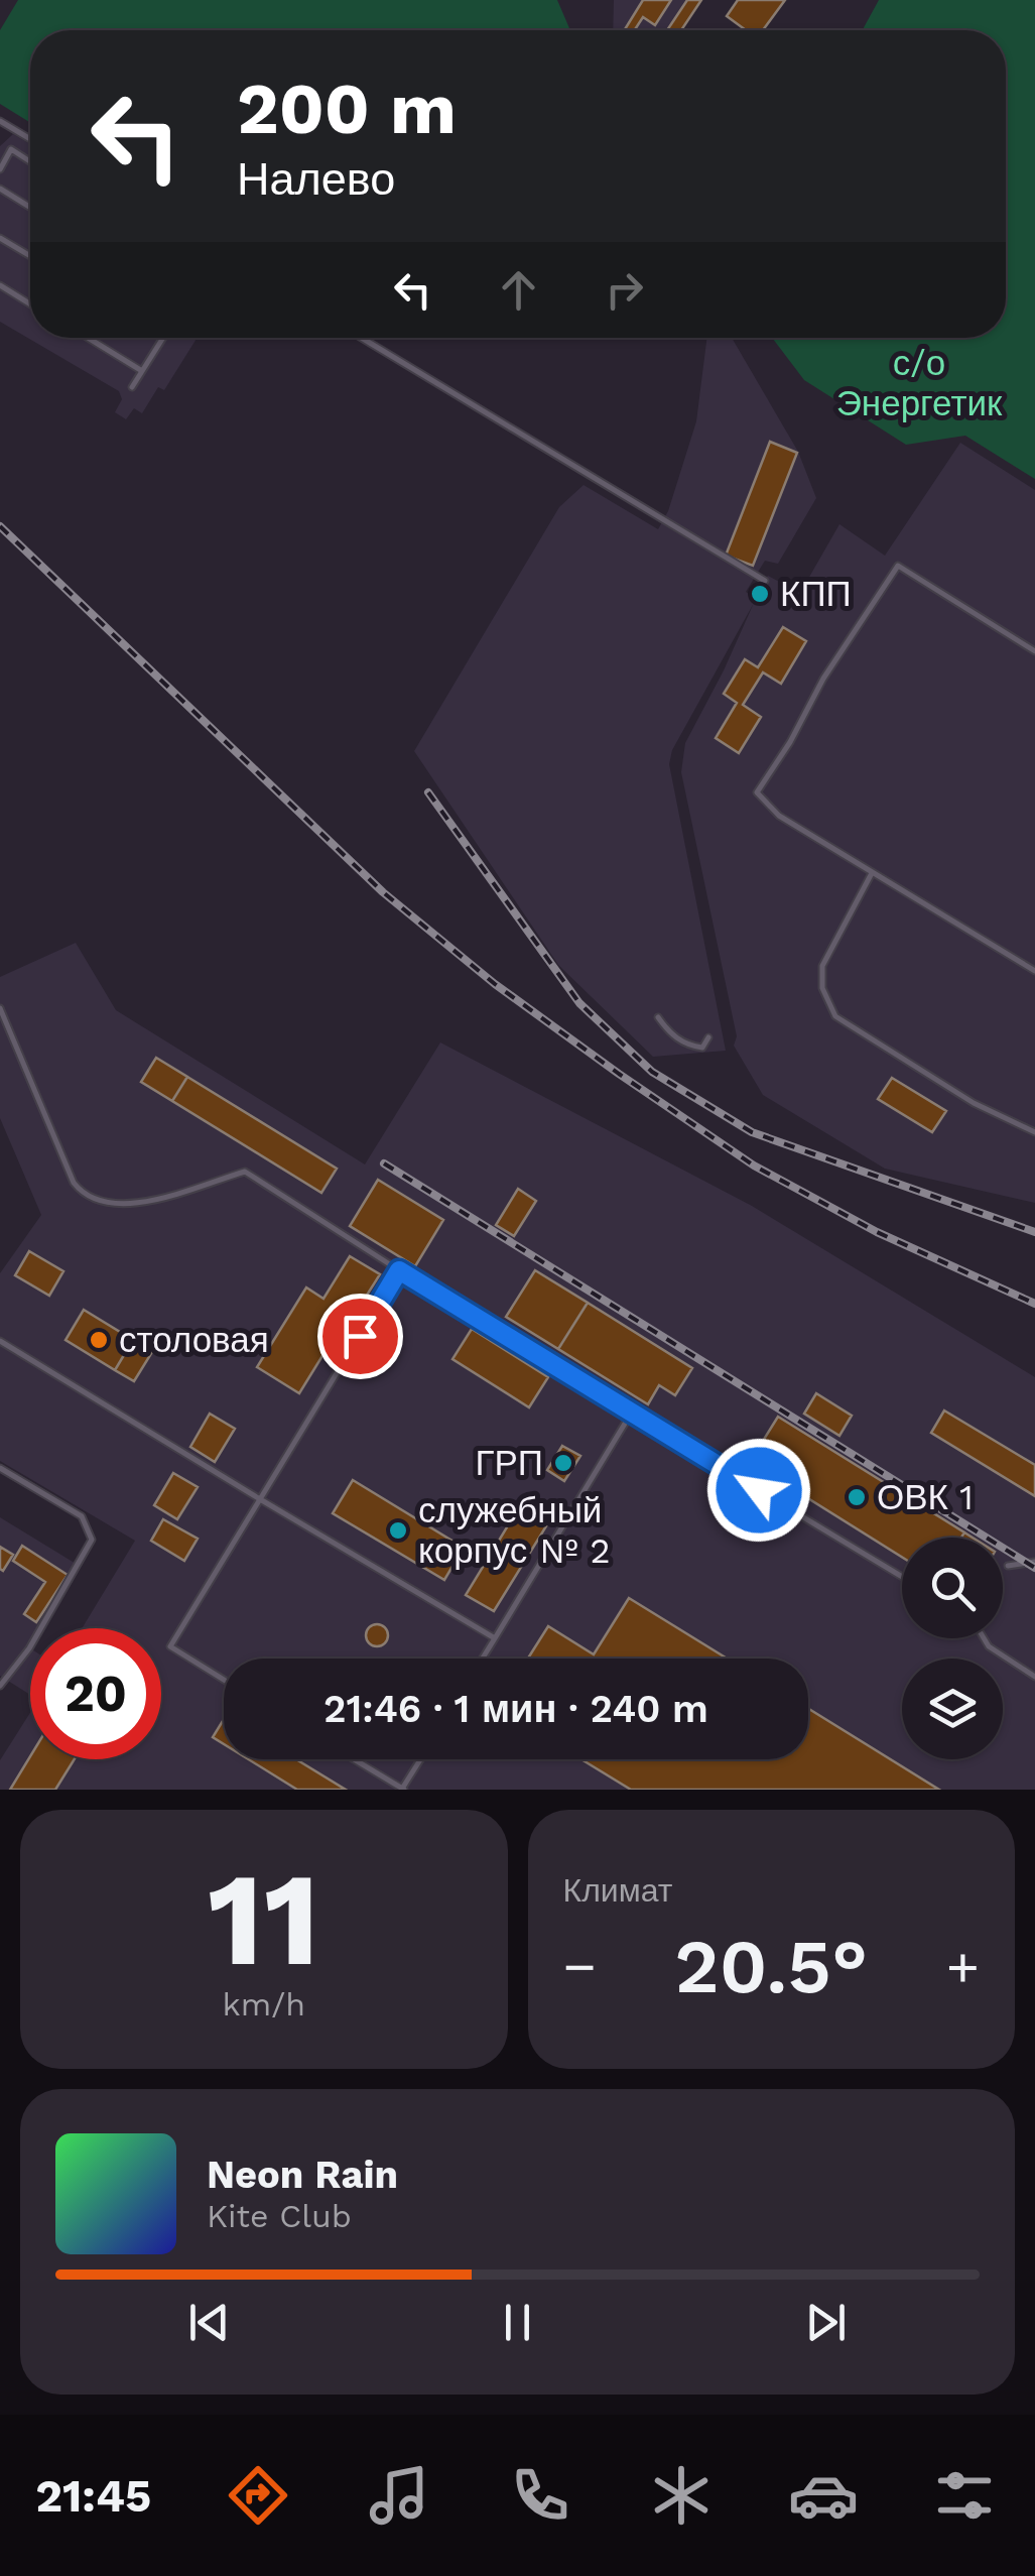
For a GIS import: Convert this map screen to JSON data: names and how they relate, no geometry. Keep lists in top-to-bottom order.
{
  "parks": ["с/о Энергетик"],
  "places": [
    "КПП",
    "столовая",
    "ГРП",
    "ОВК 1",
    "служебный корпус № 2"
  ],
  "page": {
    "turn": ["200 m", "Налево"],
    "limit": "20",
    "trip": "21:46 · 1 мин · 240 m",
    "tile": [
      ["11", "km/h"],
      "Климат"
    ],
    "heat": ["−", "20.5°", "+"],
    "song": ["Neon Rain", "Kite Club"],
    "tabs": "21:45"
  }
}
